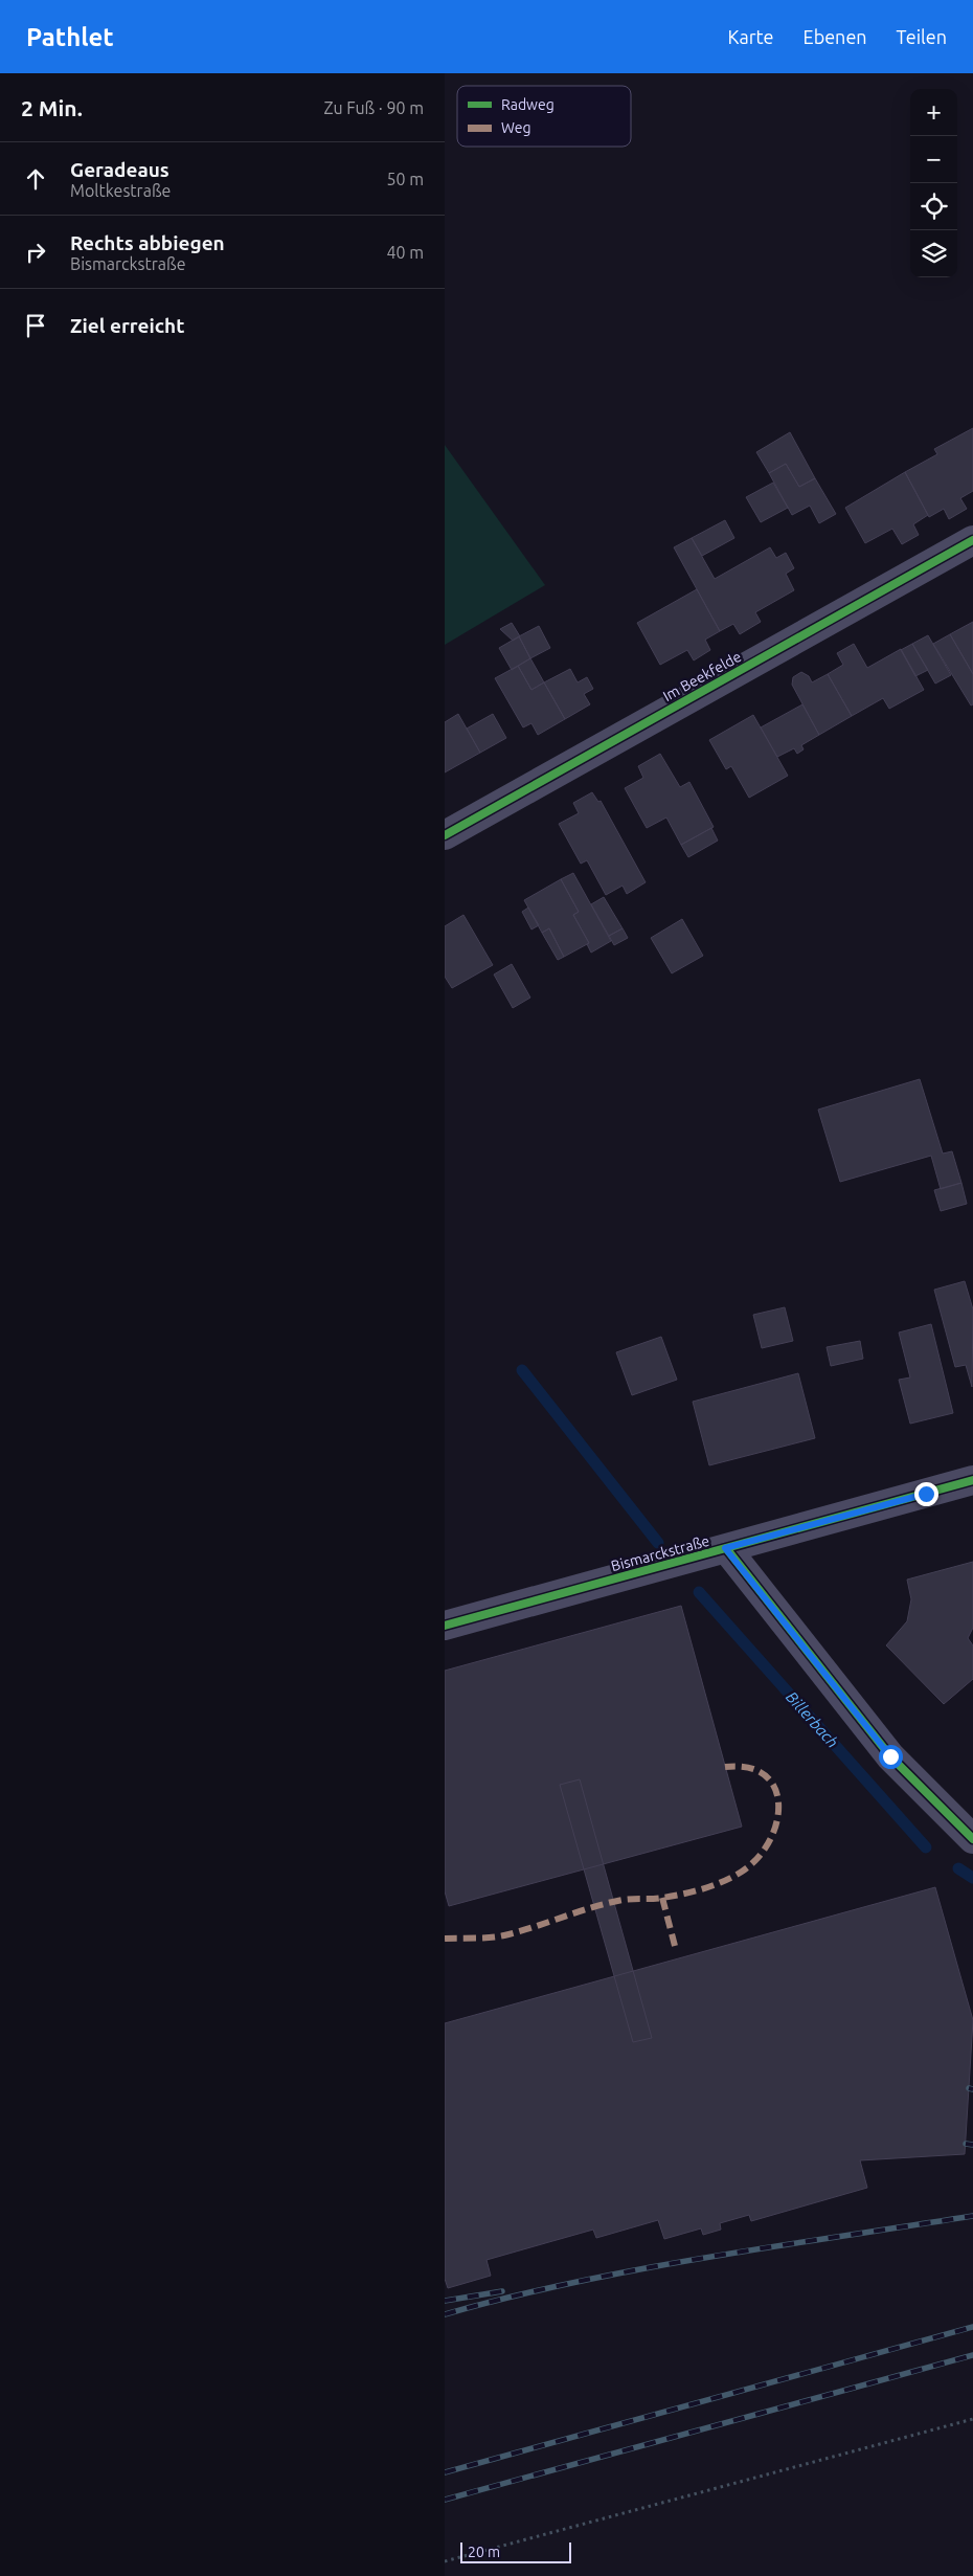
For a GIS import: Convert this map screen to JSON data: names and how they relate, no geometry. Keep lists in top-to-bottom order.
{
  "streets": {
    "street": ["Im Beekfelde", "Bismarckstraße"]
  },
  "water": ["Billerbach"],
  "legend": ["Radweg", "Weg"],
  "scale_bar": "20 m",
  "page": {
    "header": "Pathlet",
    "nav": ["Karte", "Ebenen", "Teilen"],
    "heading": ["2 Min.", "Zu Fuß · 90 m"],
    "map_buttons": ["+", "−"],
    "list": [
      ["Geradeaus", "Moltkestraße", "50 m"],
      ["Rechts abbiegen", "Bismarckstraße", "40 m"],
      "Ziel erreicht"
    ],
    "scale": "20 m"
  }
}
